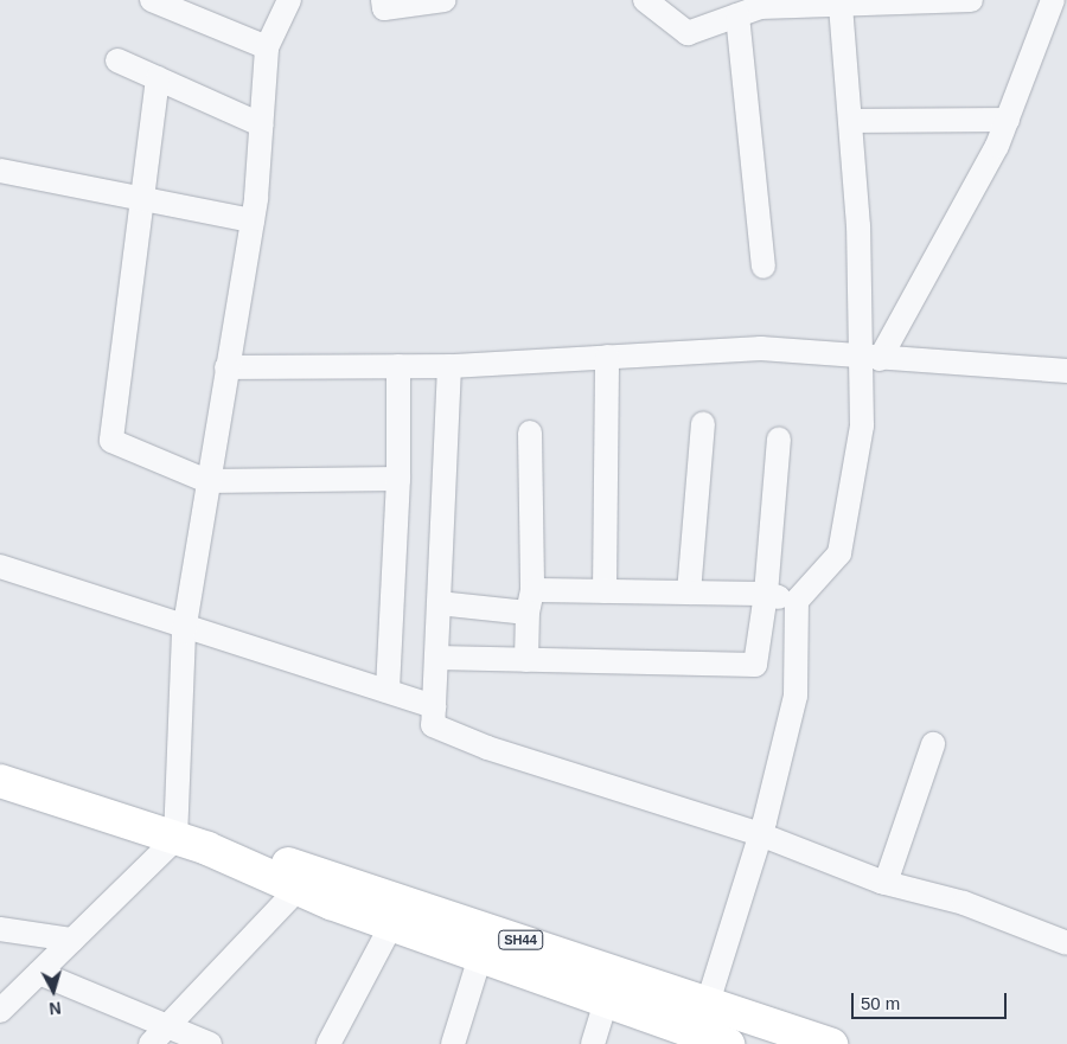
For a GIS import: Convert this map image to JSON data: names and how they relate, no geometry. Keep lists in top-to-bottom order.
{
  "streets": {
    "main road": ["SH44"]
  },
  "scale_bar": "50 m",
  "north": "bottom"
}
